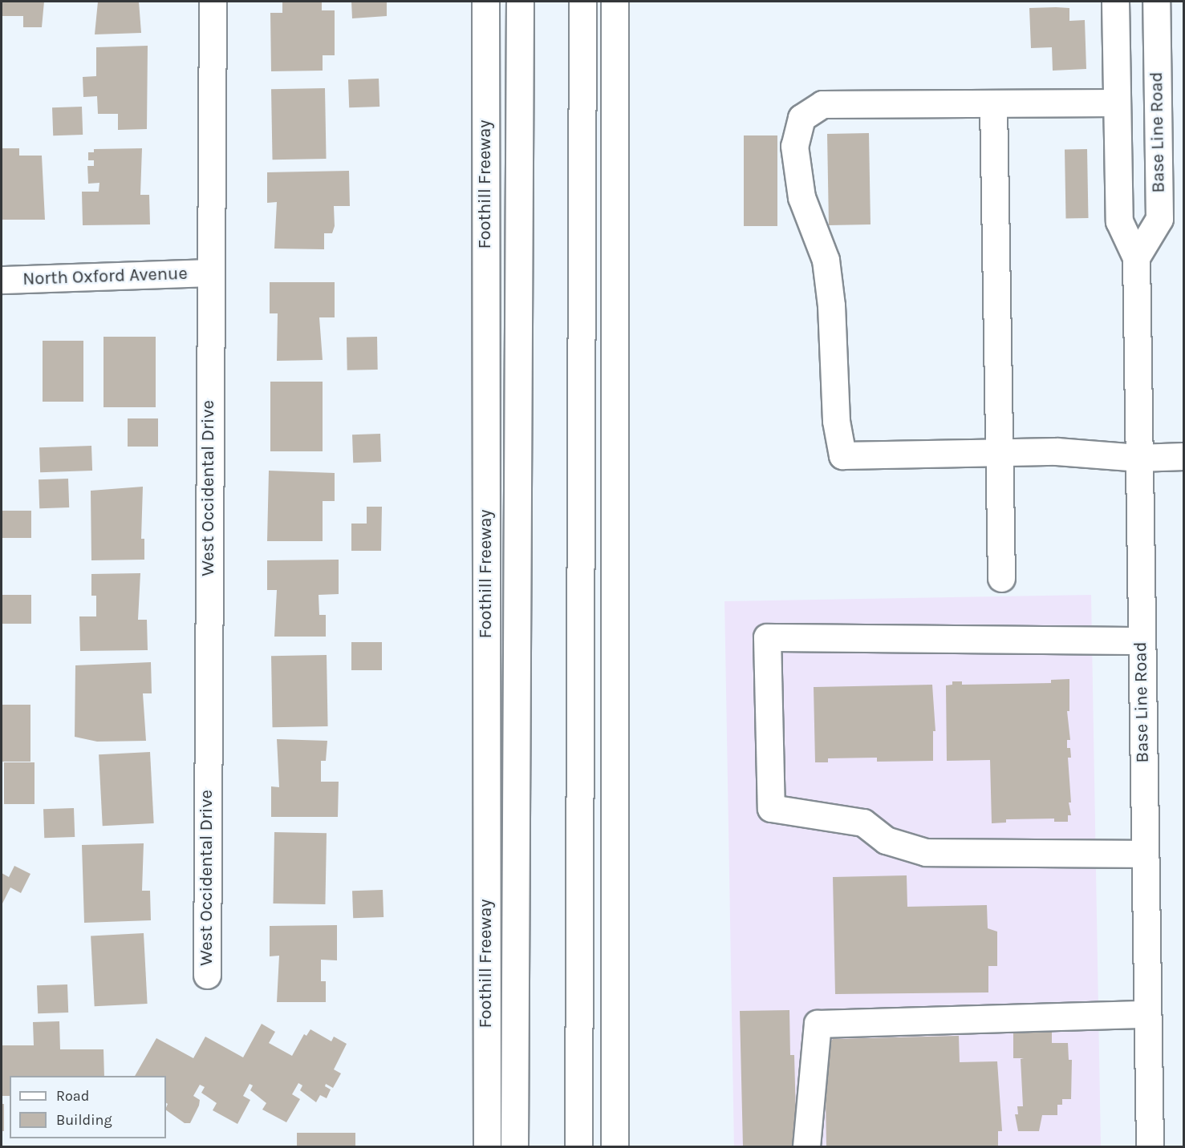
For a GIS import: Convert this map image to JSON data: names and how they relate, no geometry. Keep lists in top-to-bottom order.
{
  "streets": {
    "main road": [
      "Base Line Road",
      "Foothill Freeway",
      "North Oxford Avenue",
      "West Occidental Drive"
    ]
  },
  "crossings": [
    ["North Oxford Avenue", "West Occidental Drive"]
  ],
  "legend": ["Road", "Building"]
}
